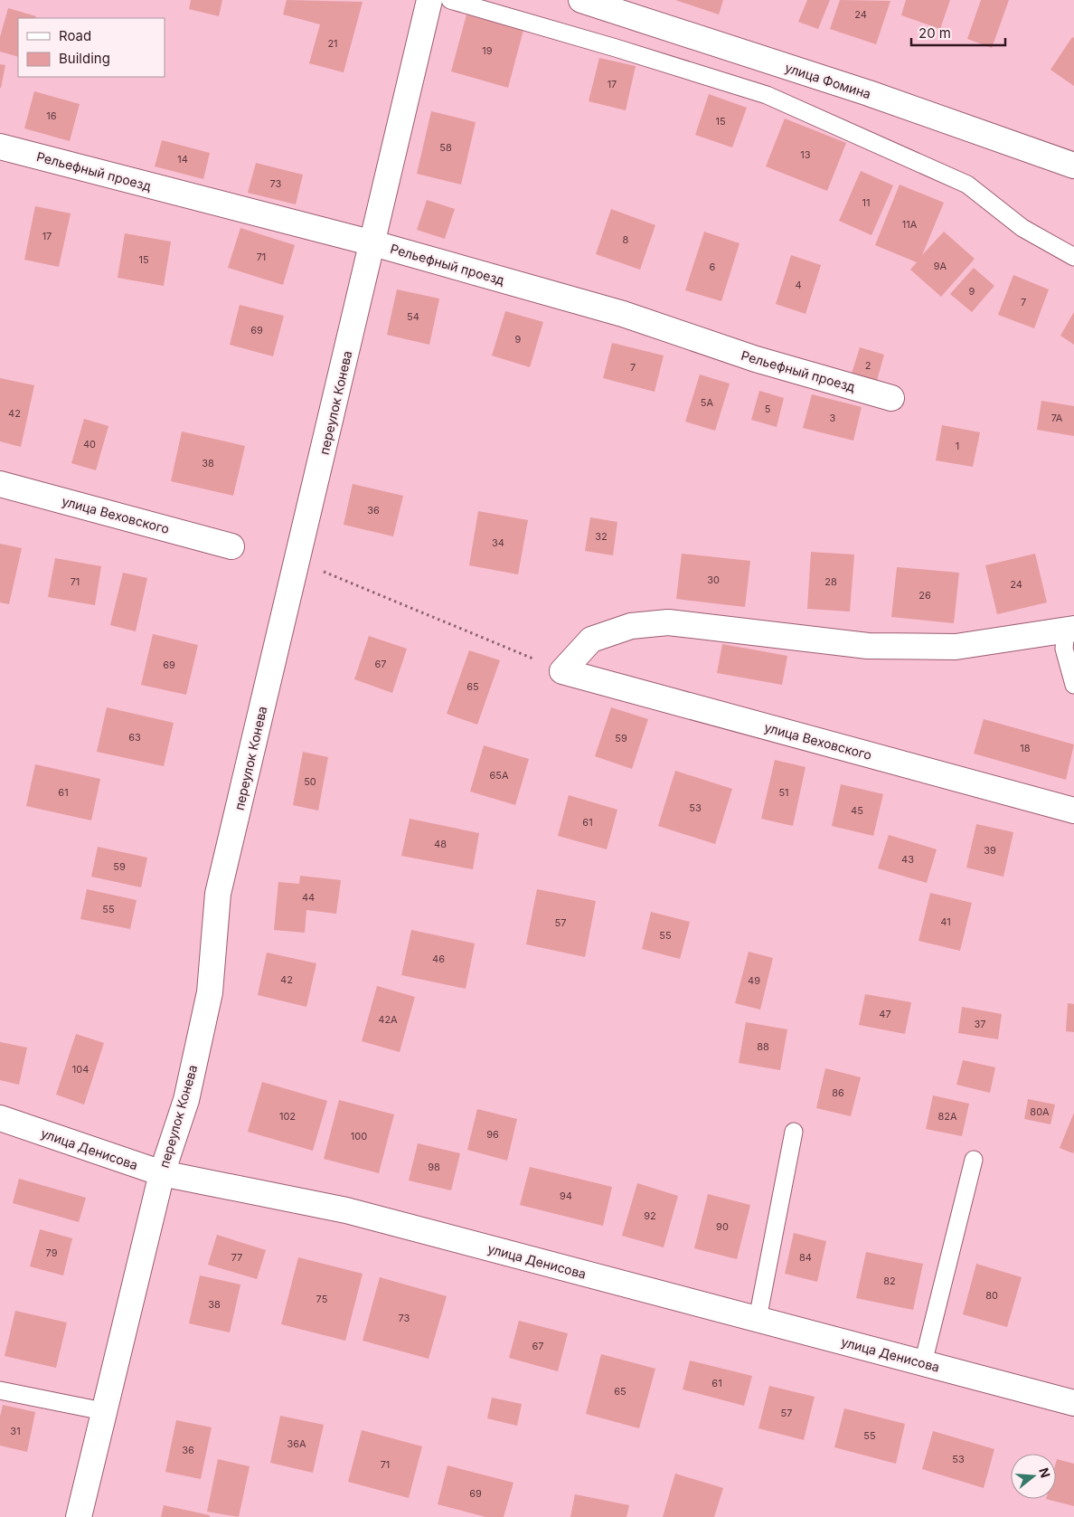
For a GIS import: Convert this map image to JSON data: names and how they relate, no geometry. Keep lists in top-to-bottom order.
{
  "streets": {
    "street": [
      "улица Фомина",
      "Рельефный проезд",
      "переулок Конева",
      "улица Веховского",
      "улица Денисова"
    ]
  },
  "crossings": [
    ["Рельефный проезд", "переулок Конева"],
    ["переулок Конева", "улица Денисова"]
  ],
  "house_numbers": [
    "24",
    "21",
    "19",
    "17",
    "16",
    "15",
    "58",
    "13",
    "14",
    "73",
    "11",
    "11А",
    "17",
    "8",
    "71",
    "15",
    "9А",
    "6",
    "4",
    "9",
    "7",
    "54",
    "69",
    "9",
    "2",
    "7",
    "5А",
    "5",
    "42",
    "3",
    "7А",
    "40",
    "1",
    "38",
    "36",
    "32",
    "34",
    "30",
    "71",
    "28",
    "24",
    "26",
    "67",
    "69",
    "65",
    "63",
    "59",
    "18",
    "65А",
    "50",
    "61",
    "51",
    "53",
    "45",
    "61",
    "48",
    "39",
    "43",
    "59",
    "44",
    "55",
    "41",
    "57",
    "55",
    "46",
    "42",
    "49",
    "47",
    "42А",
    "37",
    "88",
    "104",
    "86",
    "80А",
    "102",
    "82А",
    "96",
    "100",
    "98",
    "94",
    "92",
    "90",
    "79",
    "77",
    "84",
    "82",
    "80",
    "75",
    "38",
    "73",
    "67",
    "61",
    "65",
    "57",
    "31",
    "55",
    "36А",
    "36",
    "53",
    "71",
    "69"
  ],
  "legend": ["Road", "Building"],
  "scale_bar": "20 m",
  "north": "right"
}
